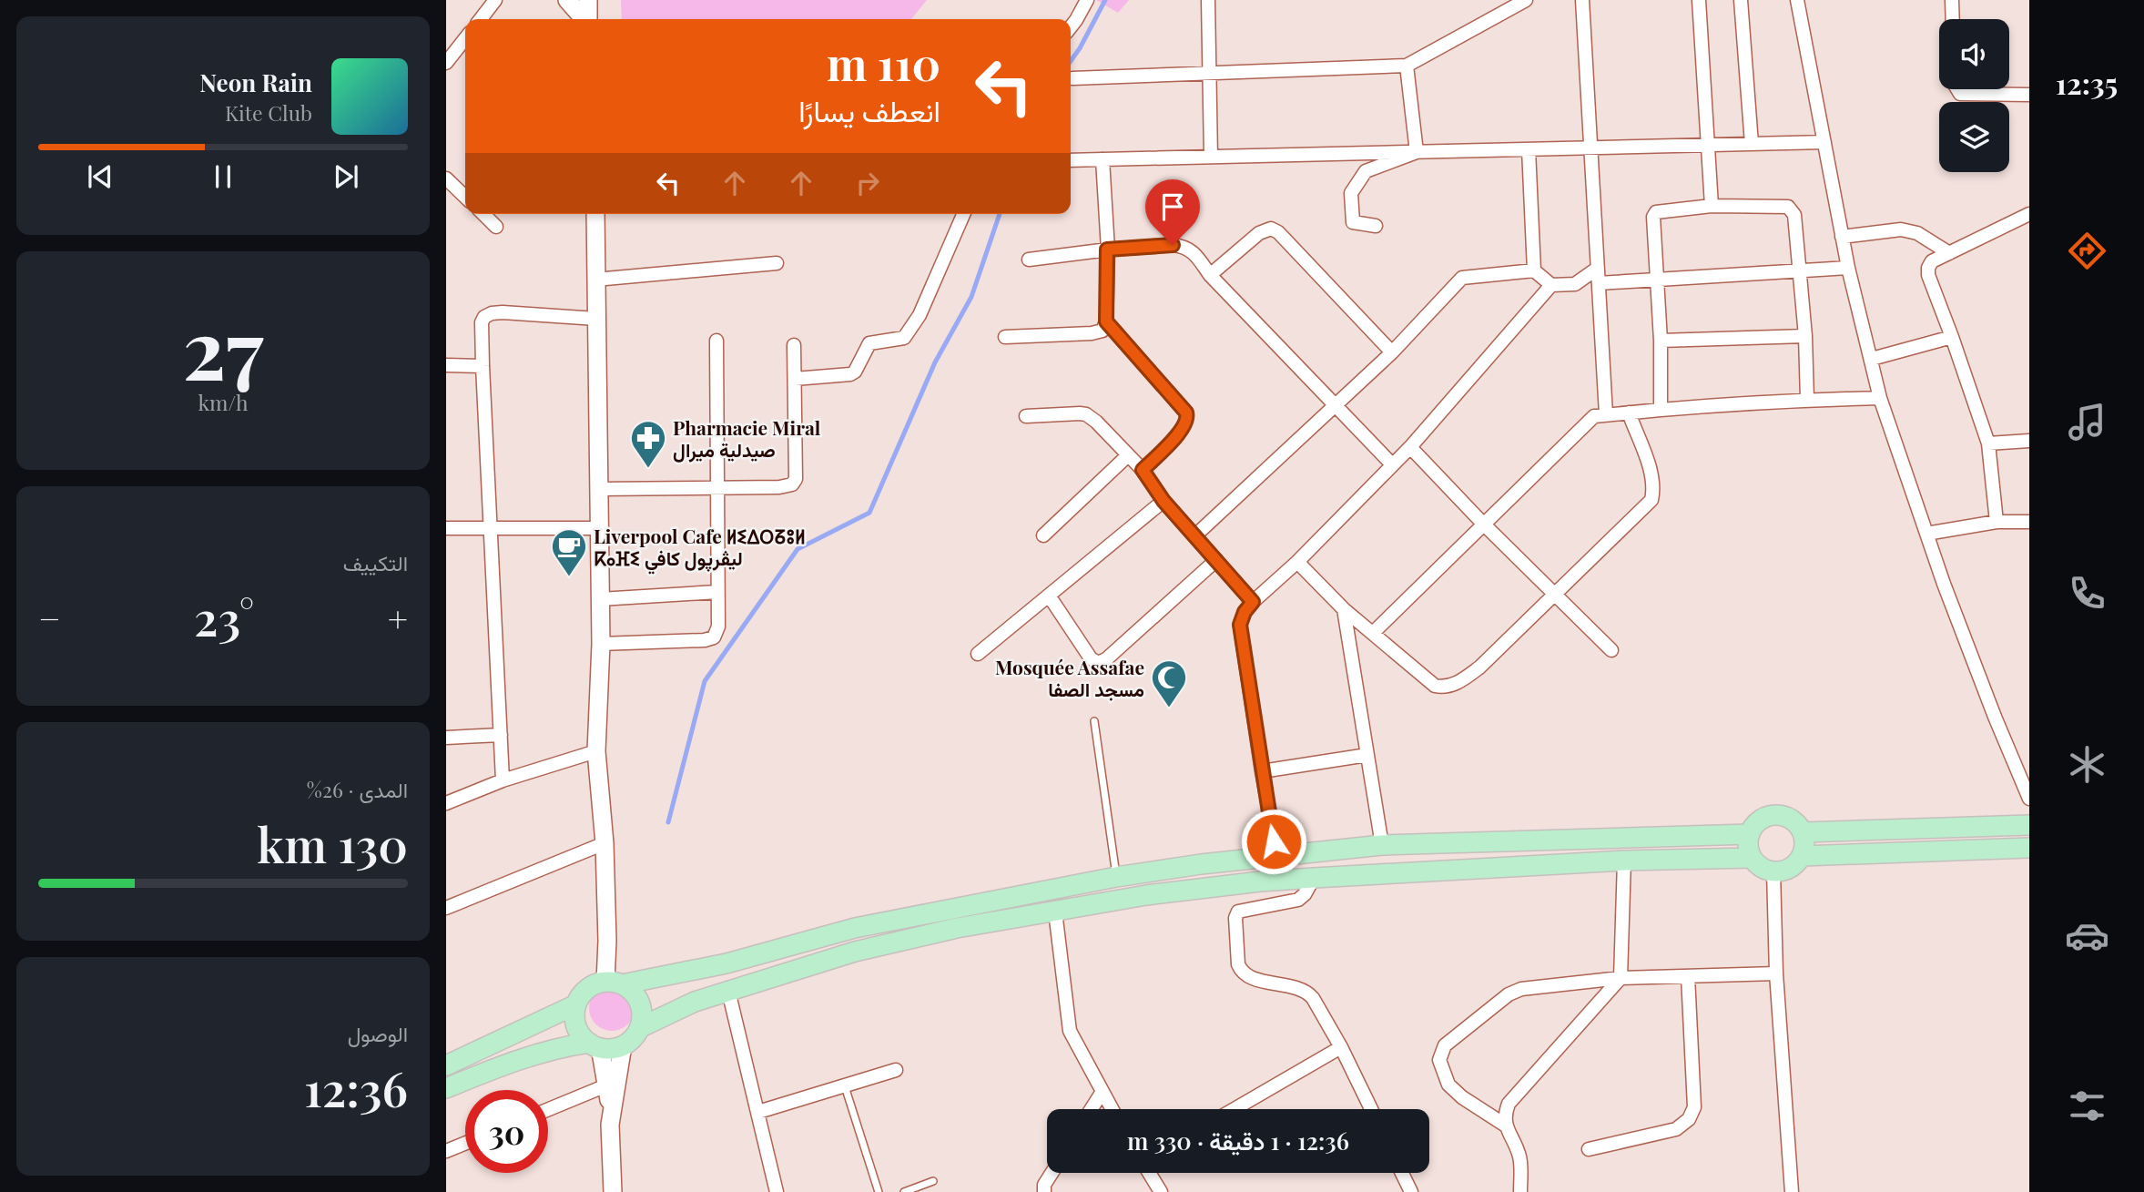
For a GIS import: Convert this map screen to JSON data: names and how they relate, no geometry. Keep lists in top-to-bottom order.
{
  "places": {
    "pharmacy": ["Pharmacie Miral صيدلية ميرال"],
    "cafe": ["Liverpool Cafe ⵍⵉⵠⵔⵒⵓⵍ ⴽⴰⴼⵉ ليڤرپول كافي"],
    "mosque": ["Mosquée Assafae مسجد الصفا"]
  },
  "page": {
    "tabs": "12:35",
    "turn": ["110 m", "انعطف يسارًا"],
    "song": ["Neon Rain", "Kite Club"],
    "tile": [
      ["27", "km/h"],
      "التكييف",
      ["المدى · 26%", "130 km"],
      ["الوصول", "12:36"]
    ],
    "heat": ["−", "23°", "+"],
    "limit": "30",
    "trip": "12:36 · 1 دقيقة · 330 m"
  }
}
